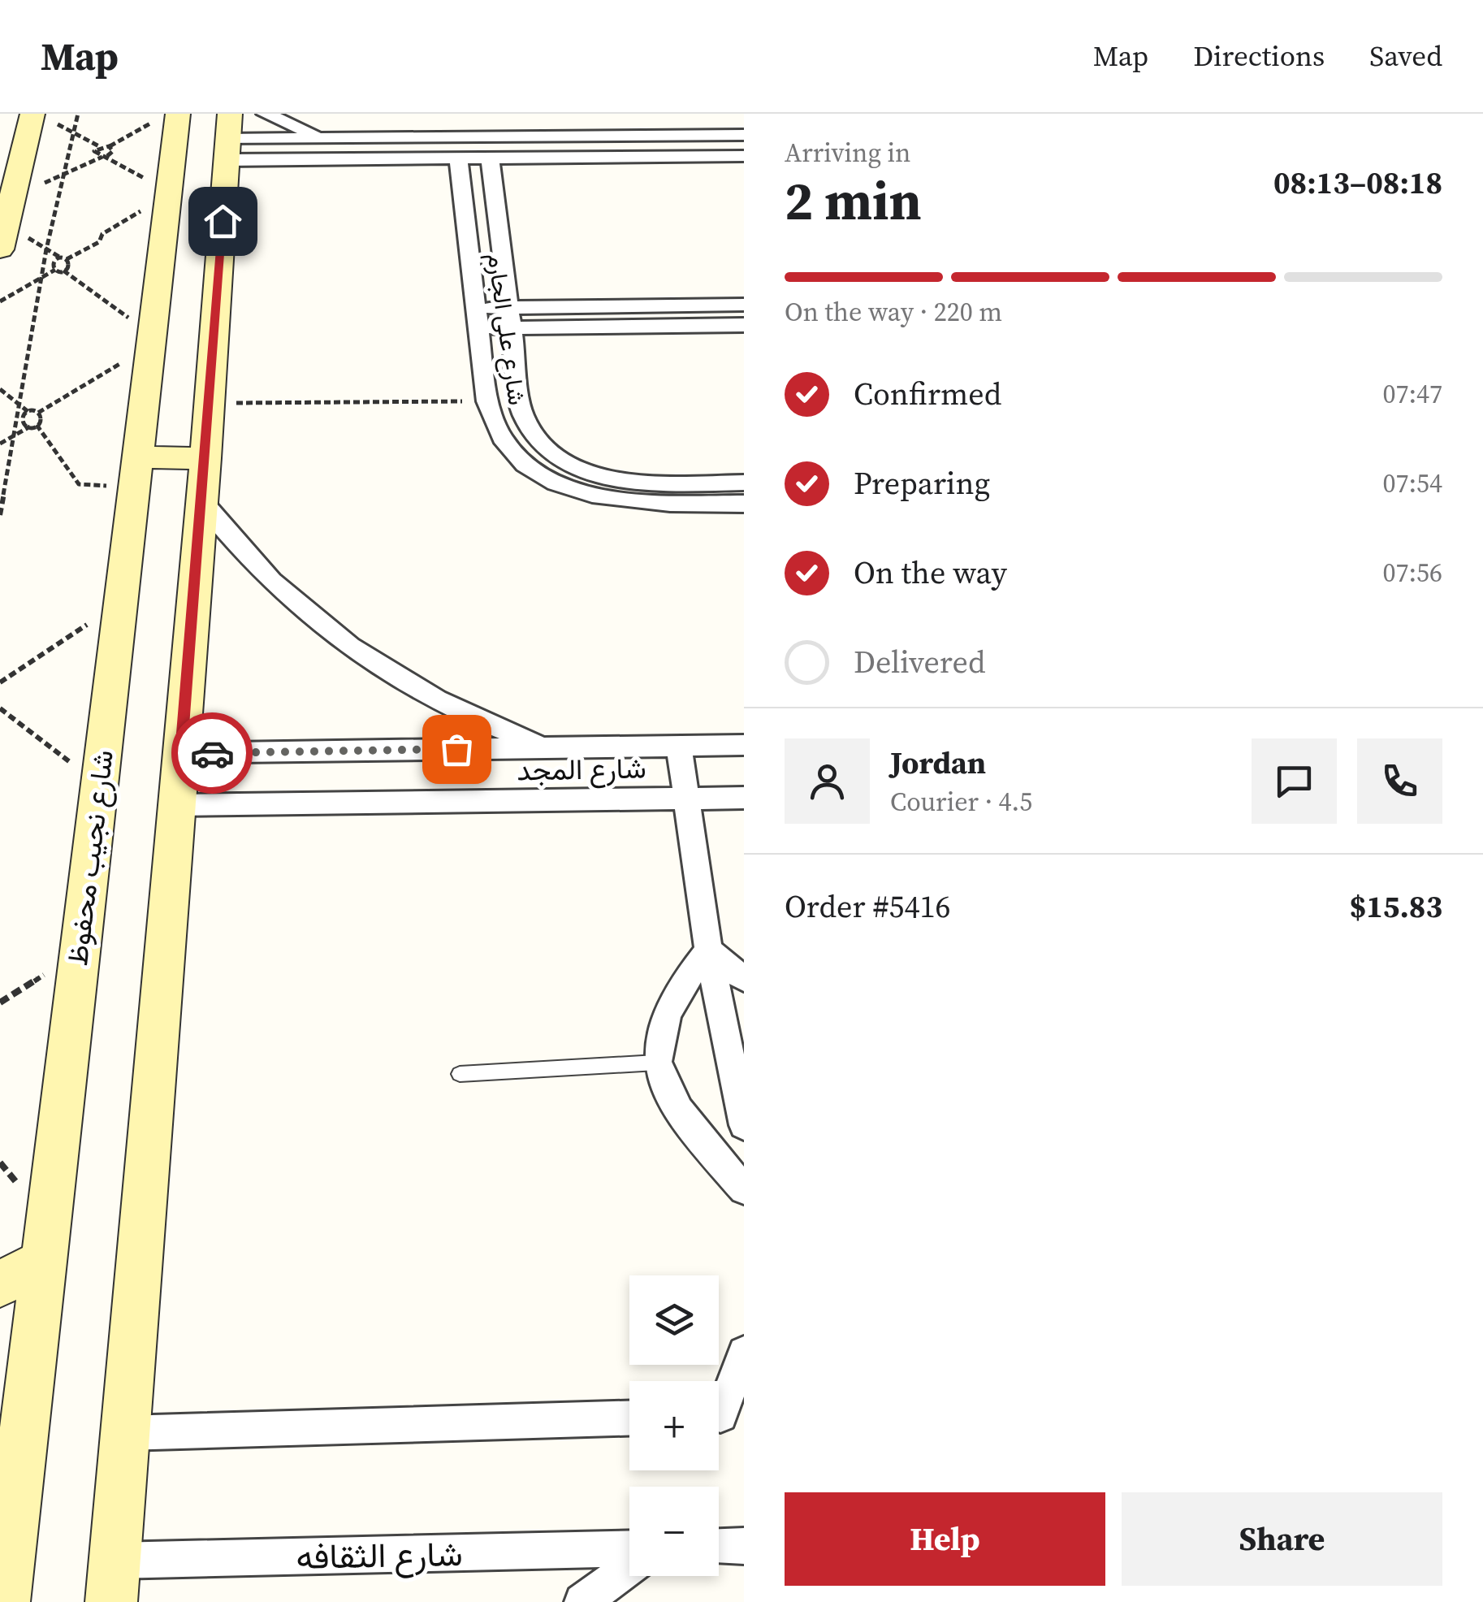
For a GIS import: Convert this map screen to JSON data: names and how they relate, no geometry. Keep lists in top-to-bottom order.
{
  "streets": {
    "street": [
      "شارع على الجارم",
      "شارع المجد",
      "شارع نجيب محفوظ",
      "شارع الثقافه"
    ]
  },
  "page": {
    "header": "Map",
    "nav": ["Map", "Directions", "Saved"],
    "heading": ["2 min", "Arriving in", "08:13–08:18"],
    "panel": [
      "Jordan",
      "Courier · 4.5",
      "Order #5416",
      "$15.83"
    ],
    "bar": "On the way · 220 m",
    "list": [
      ["Confirmed", "07:47"],
      ["Preparing", "07:54"],
      ["On the way", "07:56"],
      "Delivered"
    ],
    "map_buttons": ["+", "−"],
    "buttons": ["Help", "Share"]
  }
}
